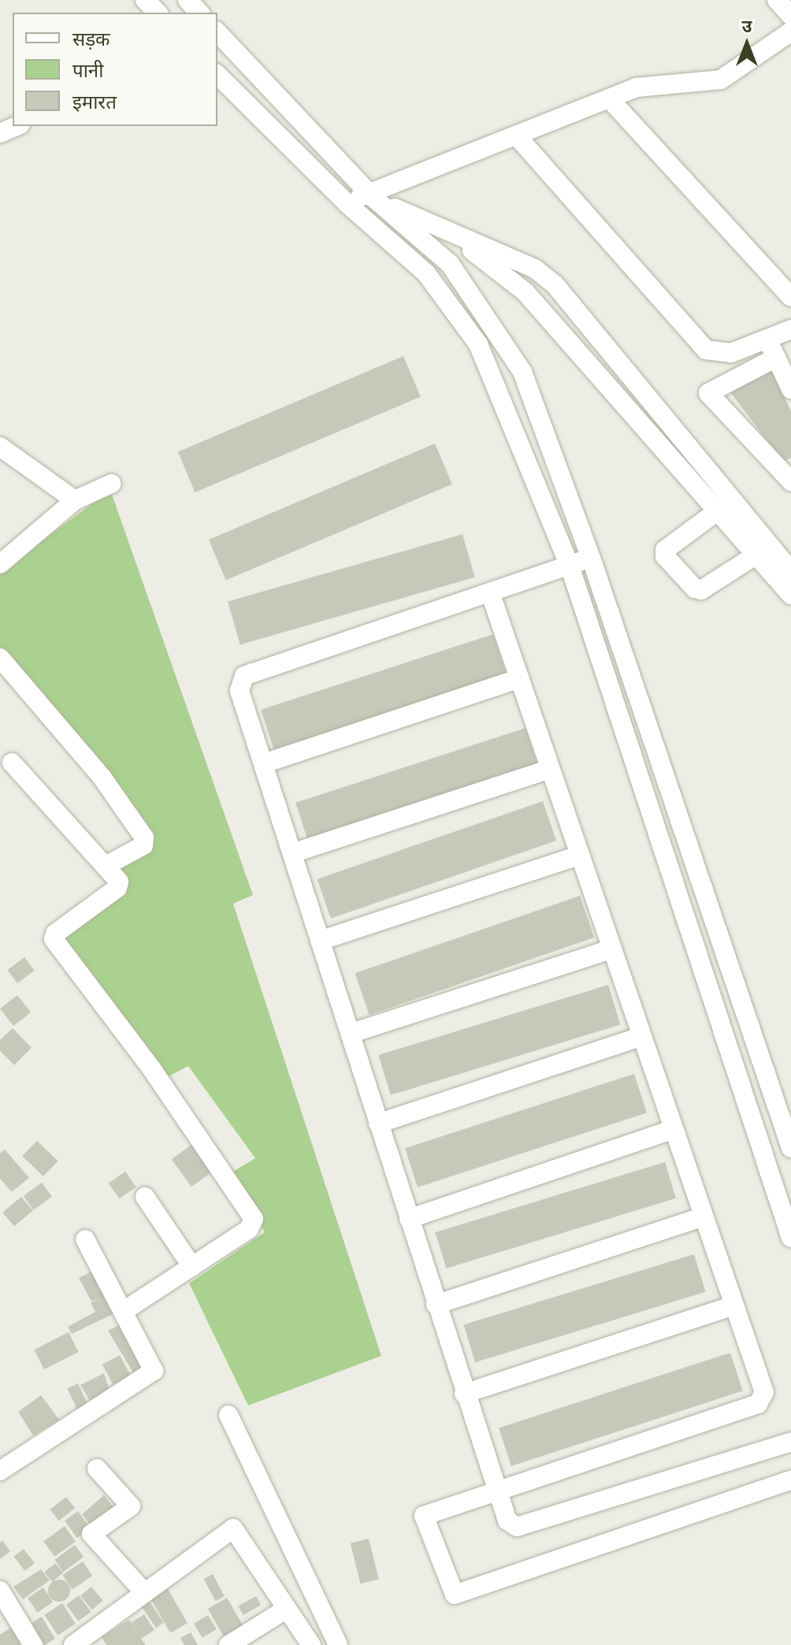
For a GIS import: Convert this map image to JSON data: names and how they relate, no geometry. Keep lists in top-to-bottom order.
{
  "legend": ["सड़क", "पानी", "इमारत"],
  "north": "top"
}
